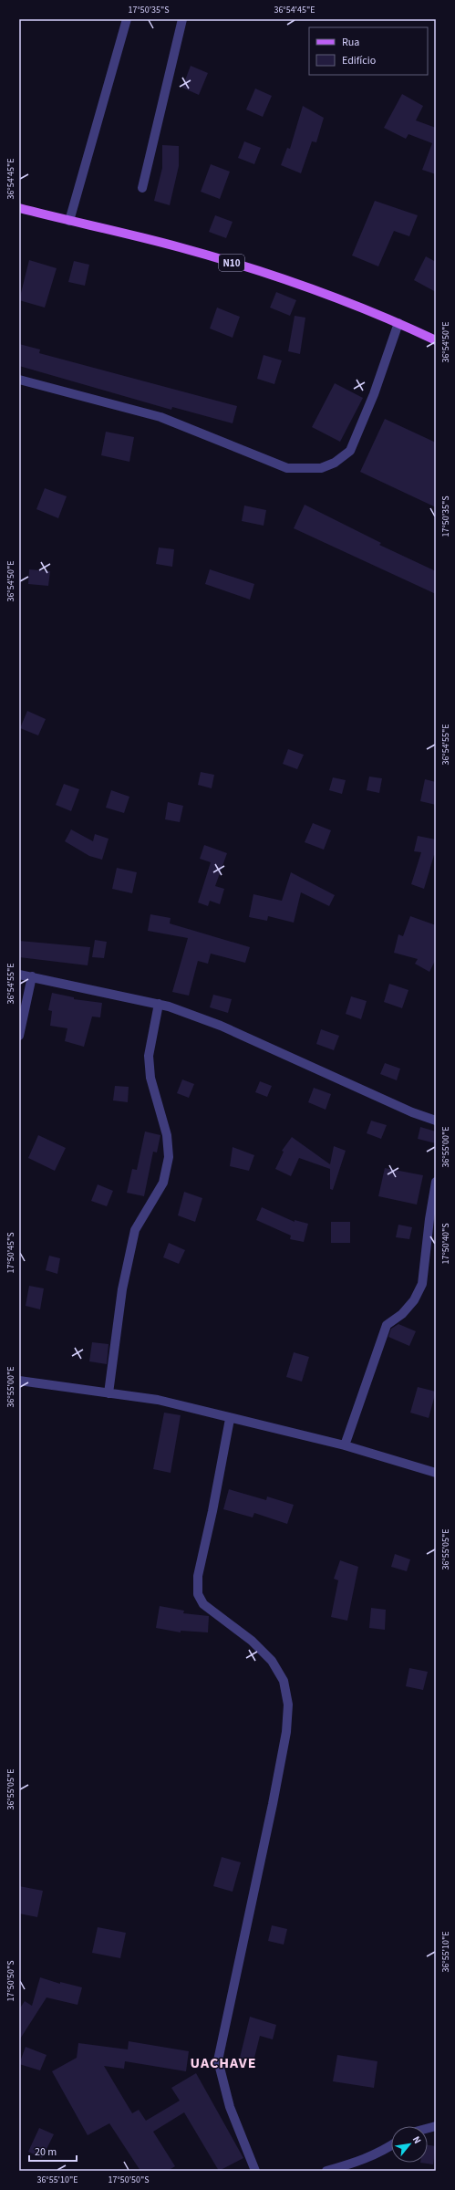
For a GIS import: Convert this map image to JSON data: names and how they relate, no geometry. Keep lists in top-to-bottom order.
{
  "streets": {
    "main road": ["N10"]
  },
  "districts": ["UACHAVE"],
  "legend": ["Rua", "Edifício"],
  "scale_bar": "20 m",
  "north": "top right",
  "coordinates": [
    "17°50'35\"S",
    "36°54'45\"E",
    "36°54'50\"E",
    "36°54'55\"E",
    "36°55'00\"E",
    "17°50'40\"S",
    "17°50'45\"S",
    "36°55'05\"E",
    "36°55'10\"E",
    "17°50'50\"S"
  ]
}
